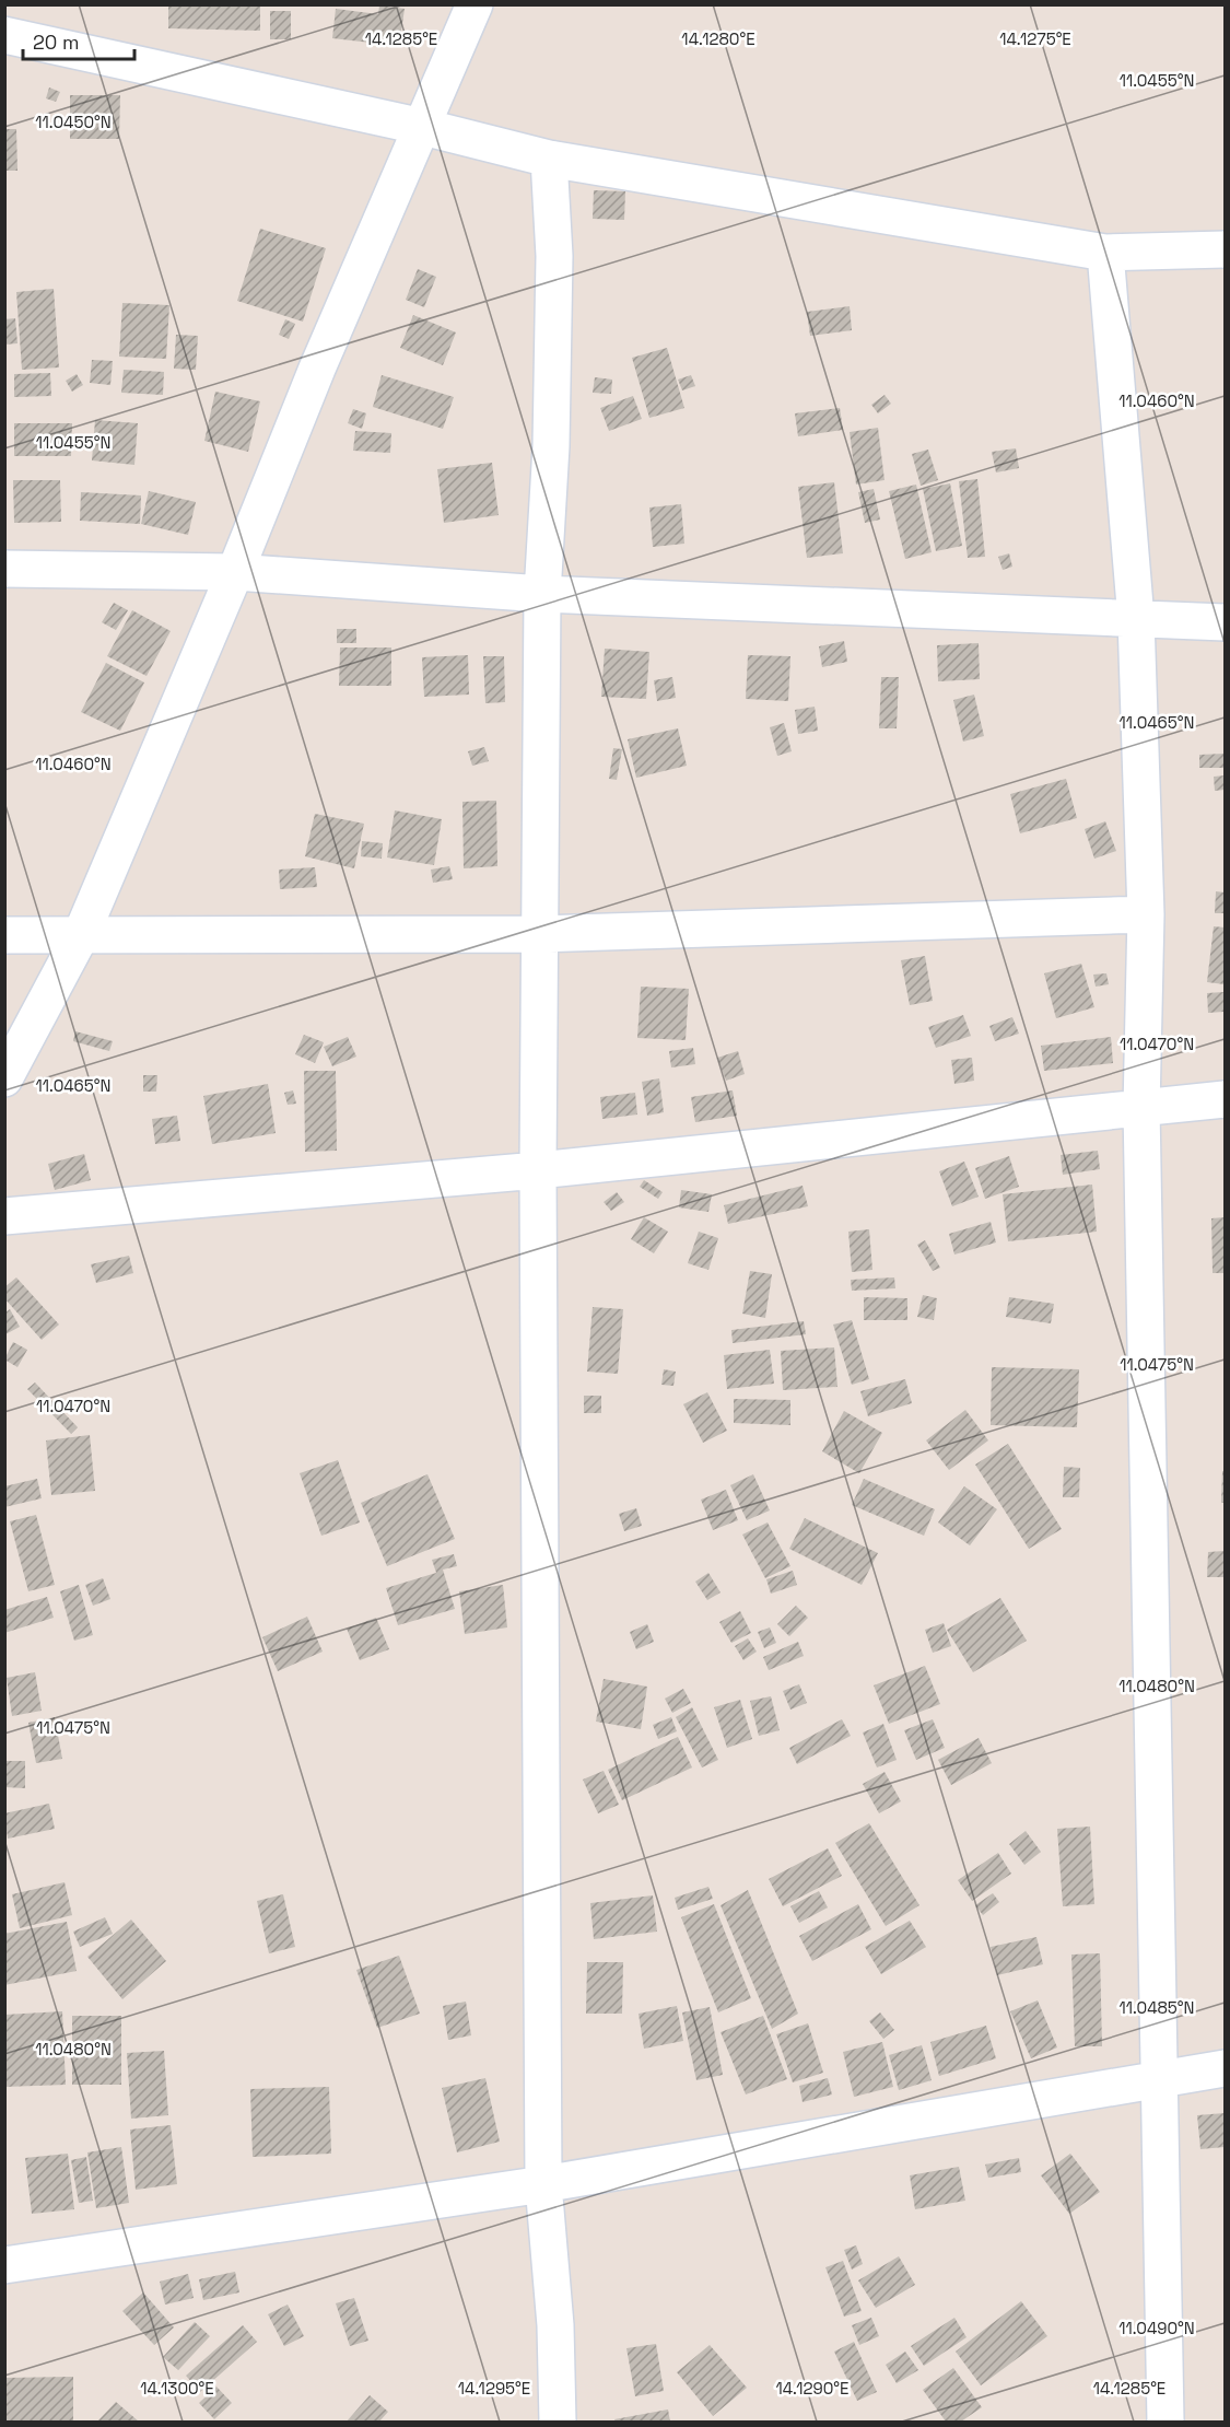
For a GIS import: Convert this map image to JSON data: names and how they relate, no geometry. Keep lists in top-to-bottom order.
{
  "scale_bar": "20 m",
  "coordinates": [
    "14.1285°E",
    "14.1280°E",
    "14.1275°E",
    "11.0455°N",
    "11.0450°N",
    "11.0460°N",
    "11.0465°N",
    "11.0470°N",
    "11.0475°N",
    "11.0480°N",
    "11.0485°N",
    "11.0490°N",
    "14.1300°E",
    "14.1295°E",
    "14.1290°E"
  ]
}
